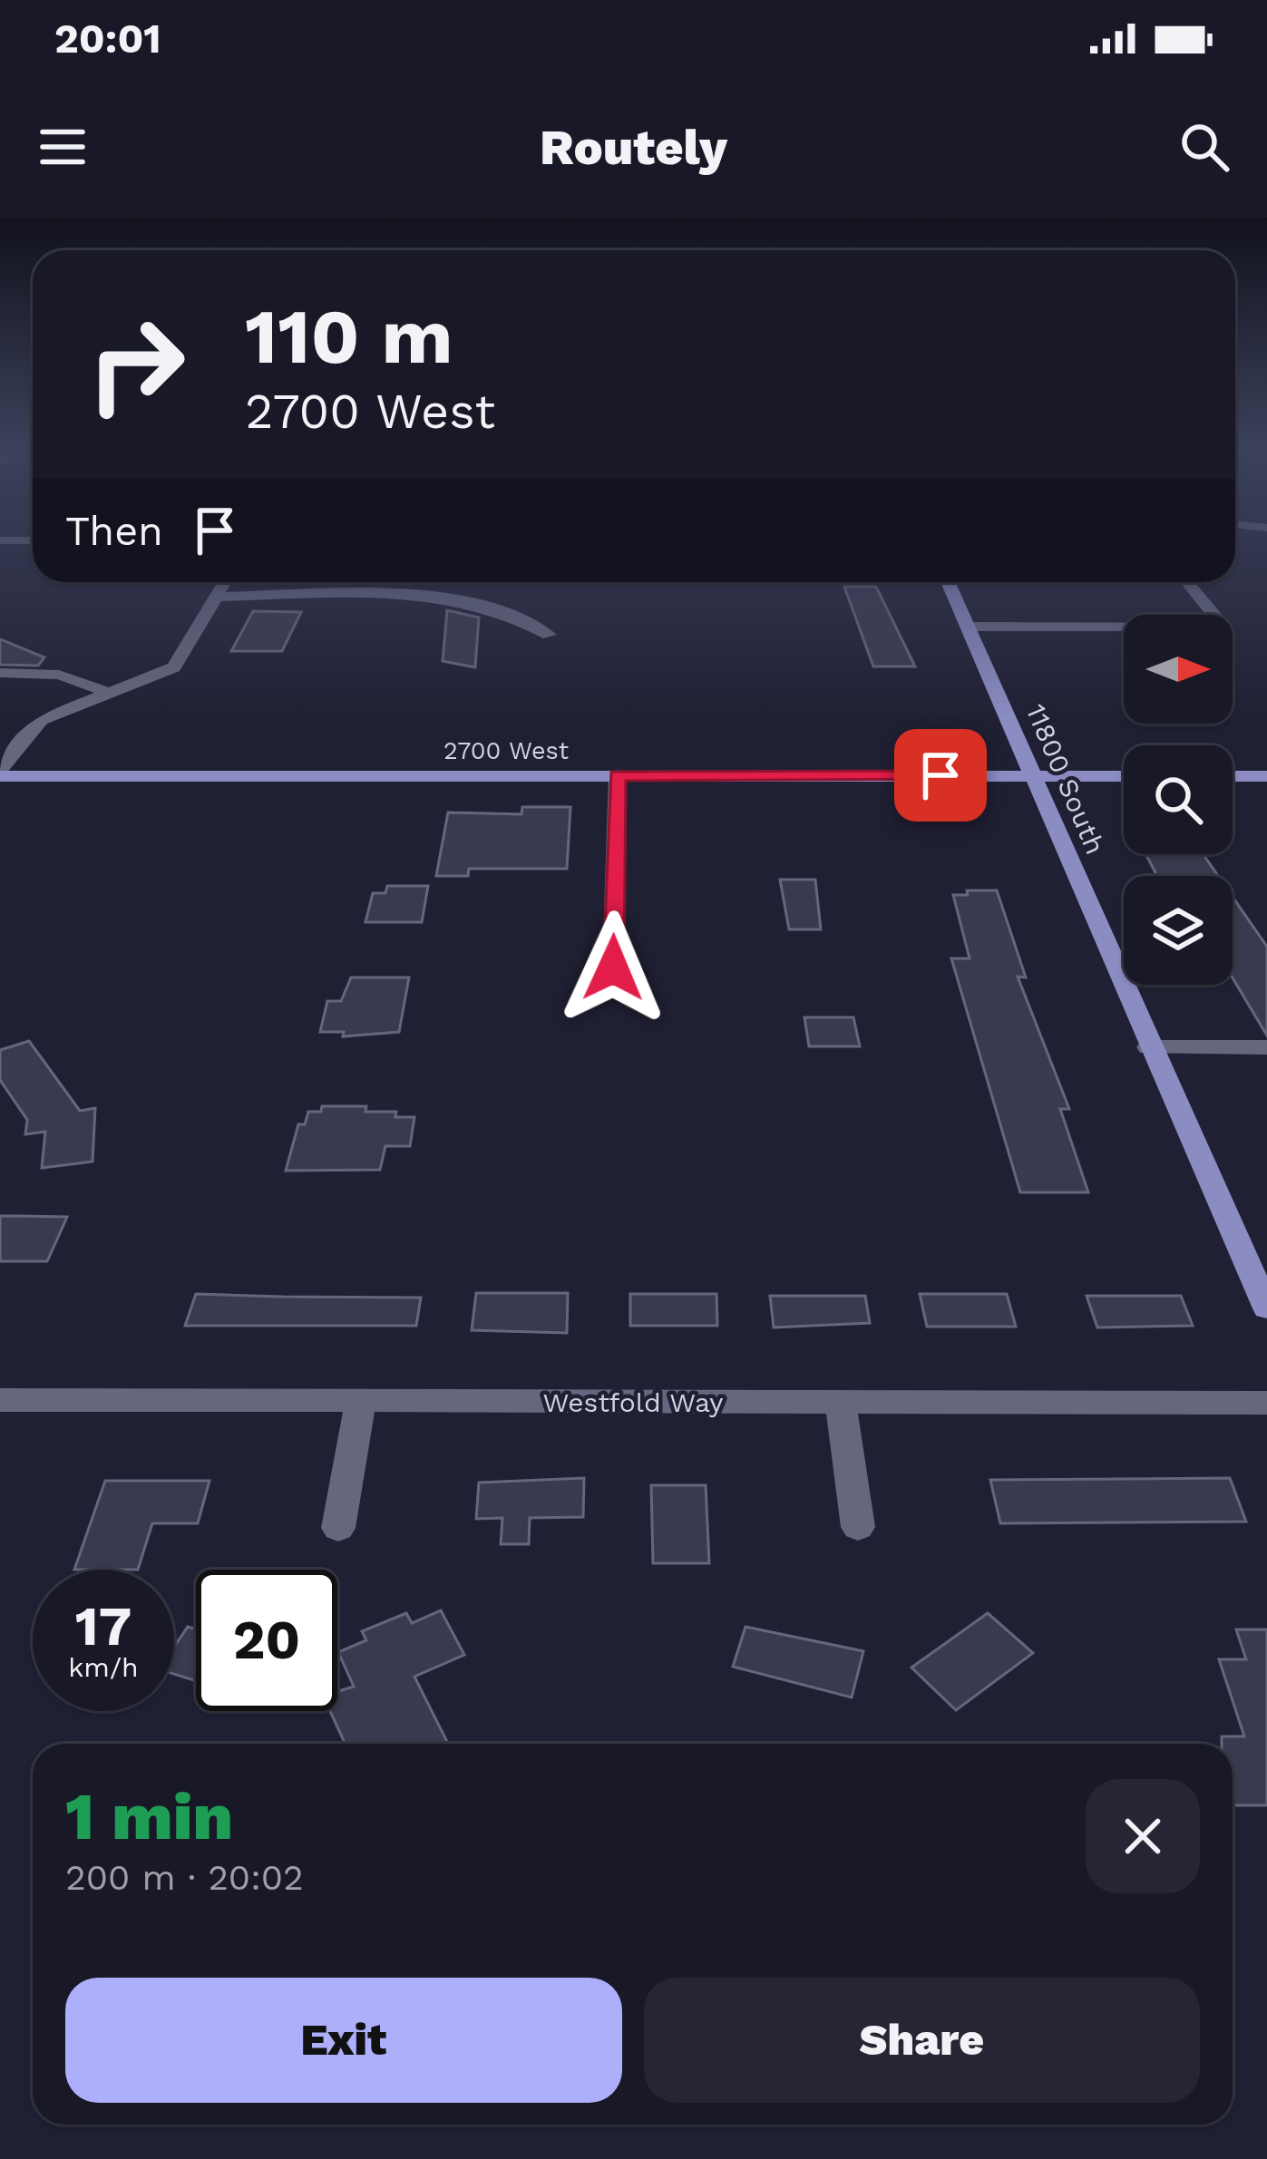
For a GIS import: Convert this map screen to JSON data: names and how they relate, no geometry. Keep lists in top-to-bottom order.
{
  "streets": {
    "main road": ["2700 West", "11800 South"],
    "street": ["Westfold Way"]
  },
  "crossings": [
    ["2700 West", "11800 South"]
  ],
  "north": "right",
  "page": {
    "status": "20:01",
    "header": "Routely",
    "turn": ["110 m", "2700 West"],
    "then": "Then",
    "speed": "17 km/h",
    "limit": "20",
    "heading": ["1 min", "200 m · 20:02"],
    "buttons": ["Exit", "Share"]
  }
}
